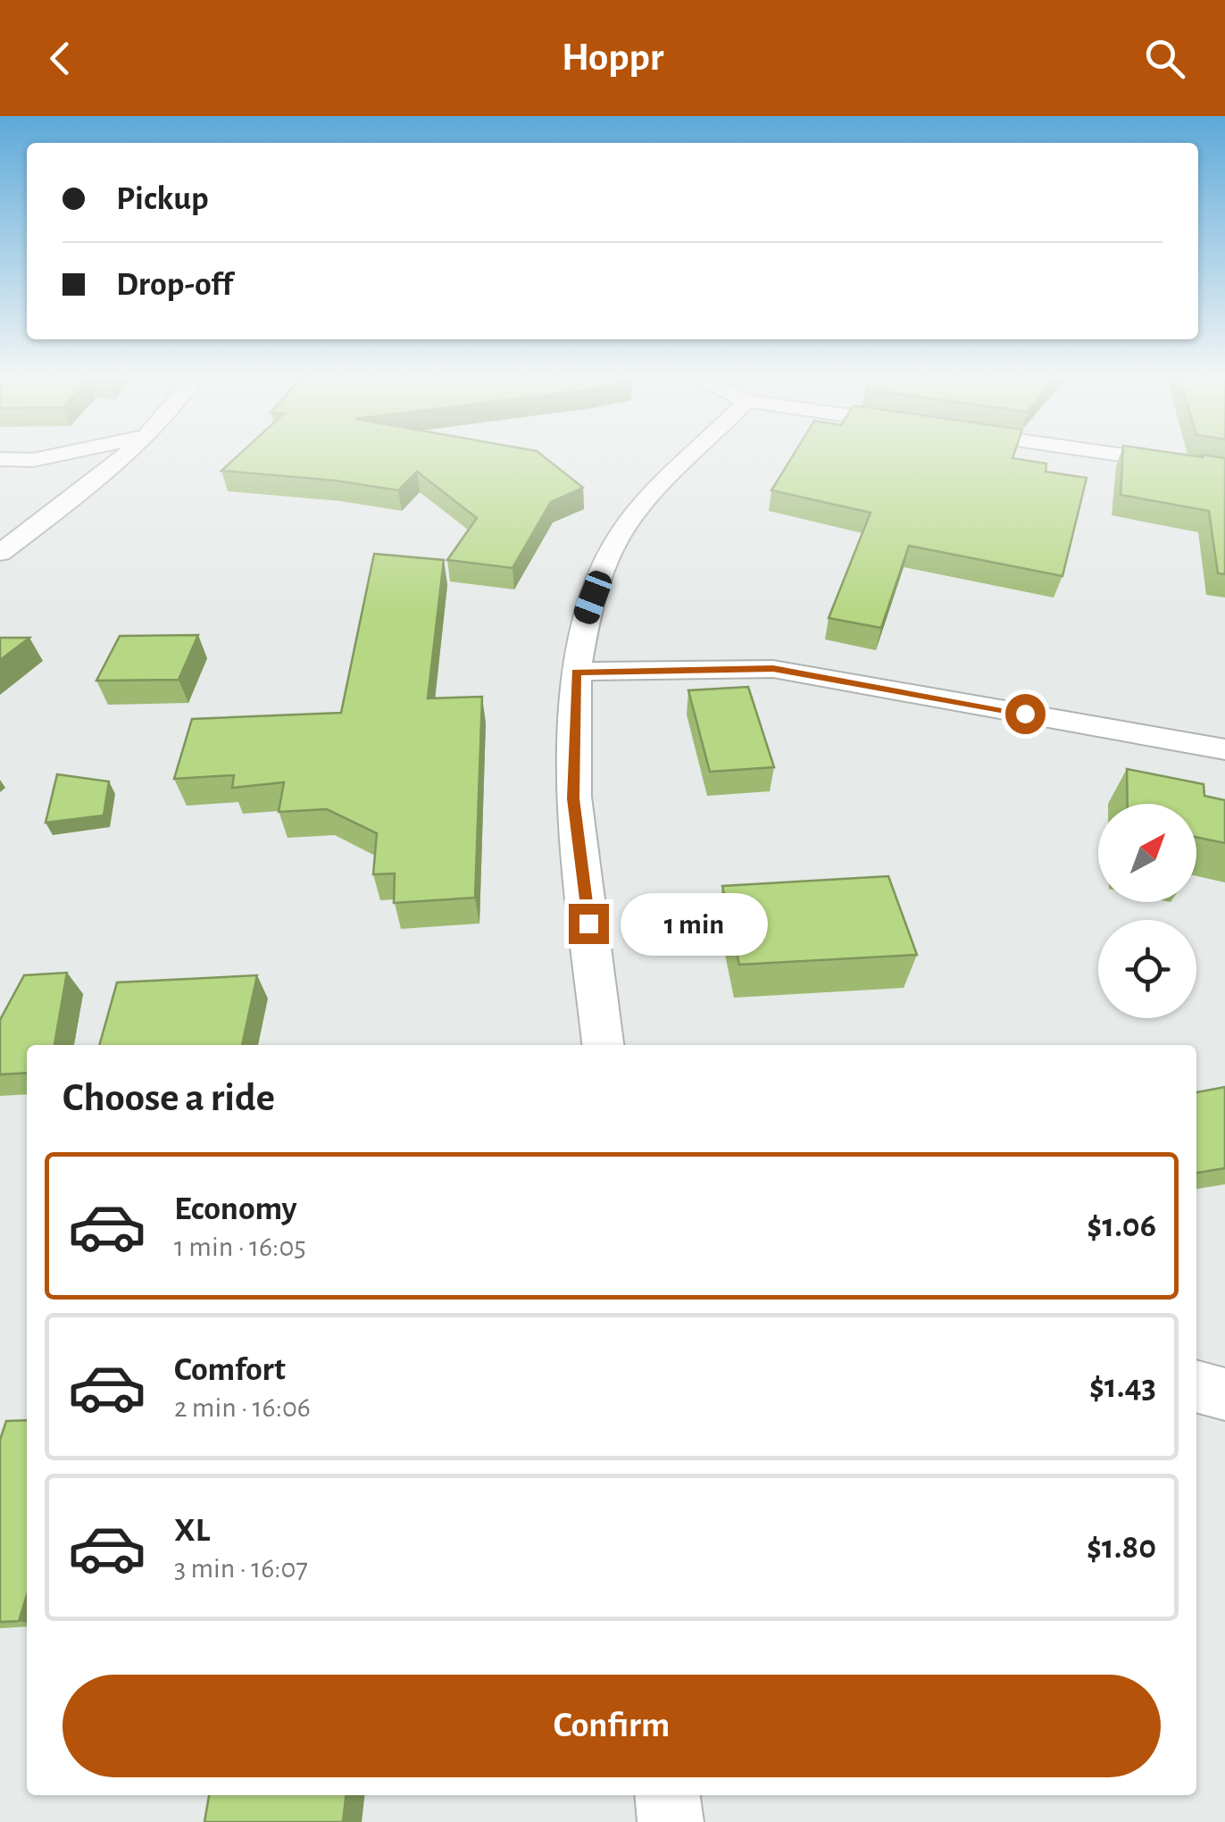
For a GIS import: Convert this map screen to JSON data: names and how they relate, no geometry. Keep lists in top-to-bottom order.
{
  "north": "top right",
  "page": {
    "header": "Hoppr",
    "banner": ["Pickup", "Drop-off"],
    "bubble": "1 min",
    "heading": "Choose a ride",
    "list": [
      {
        "name": "Economy",
        "note": "1 min · 16:05",
        "value": "$1.06"
      },
      {
        "name": "Comfort",
        "note": "2 min · 16:06",
        "value": "$1.43"
      },
      {
        "name": "XL",
        "note": "3 min · 16:07",
        "value": "$1.80"
      }
    ],
    "buttons": "Confirm"
  }
}
